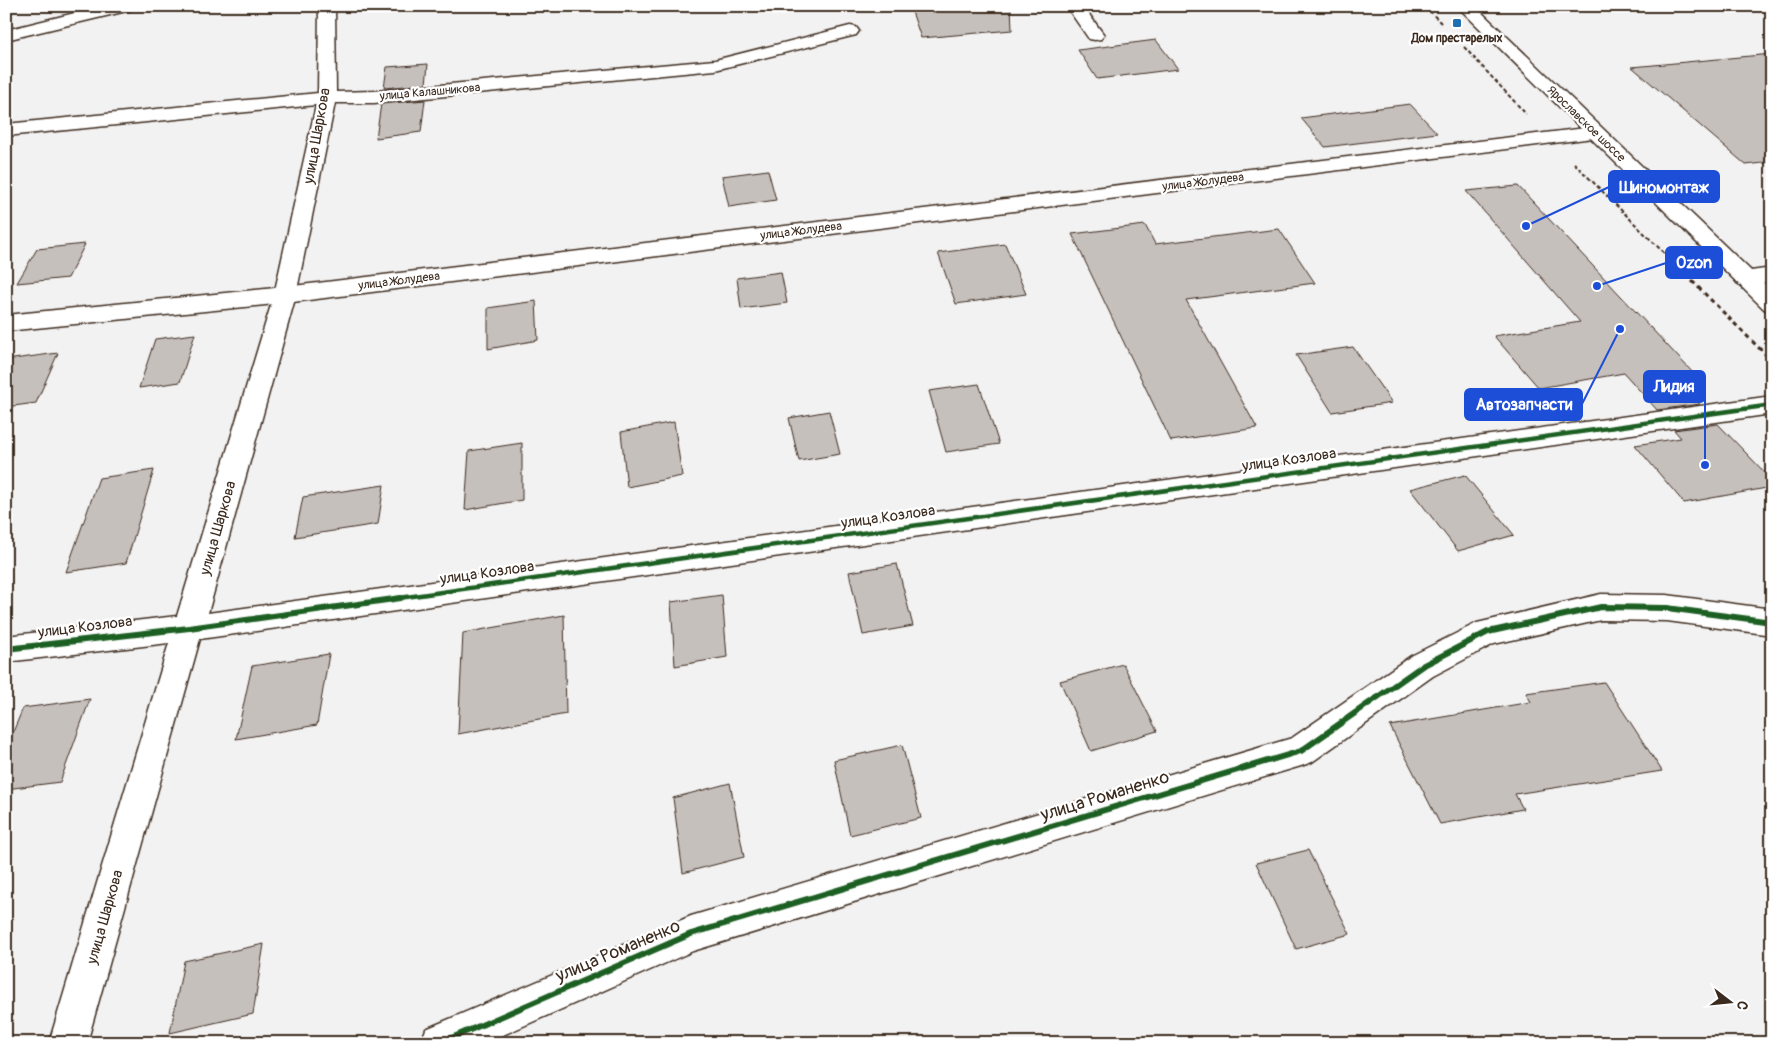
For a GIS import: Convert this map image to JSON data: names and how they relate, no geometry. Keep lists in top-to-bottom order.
{
  "streets": {
    "street": [
      "улица Калашникова",
      "Ярославское шоссе",
      "улица Шаркова",
      "улица Жолудева",
      "улица Козлова",
      "улица Романенко"
    ]
  },
  "crossings": [
    ["улица Калашникова", "улица Шаркова"],
    ["Ярославское шоссе", "улица Жолудева"],
    ["улица Шаркова", "улица Жолудева"],
    ["улица Шаркова", "улица Козлова"]
  ],
  "places": {
    "transit": ["Дом престарелых"],
    "other": [
      "Шиномонтаж",
      "Ozon",
      "Автозапчасти",
      "Лидия"
    ]
  },
  "north": "right"
}
